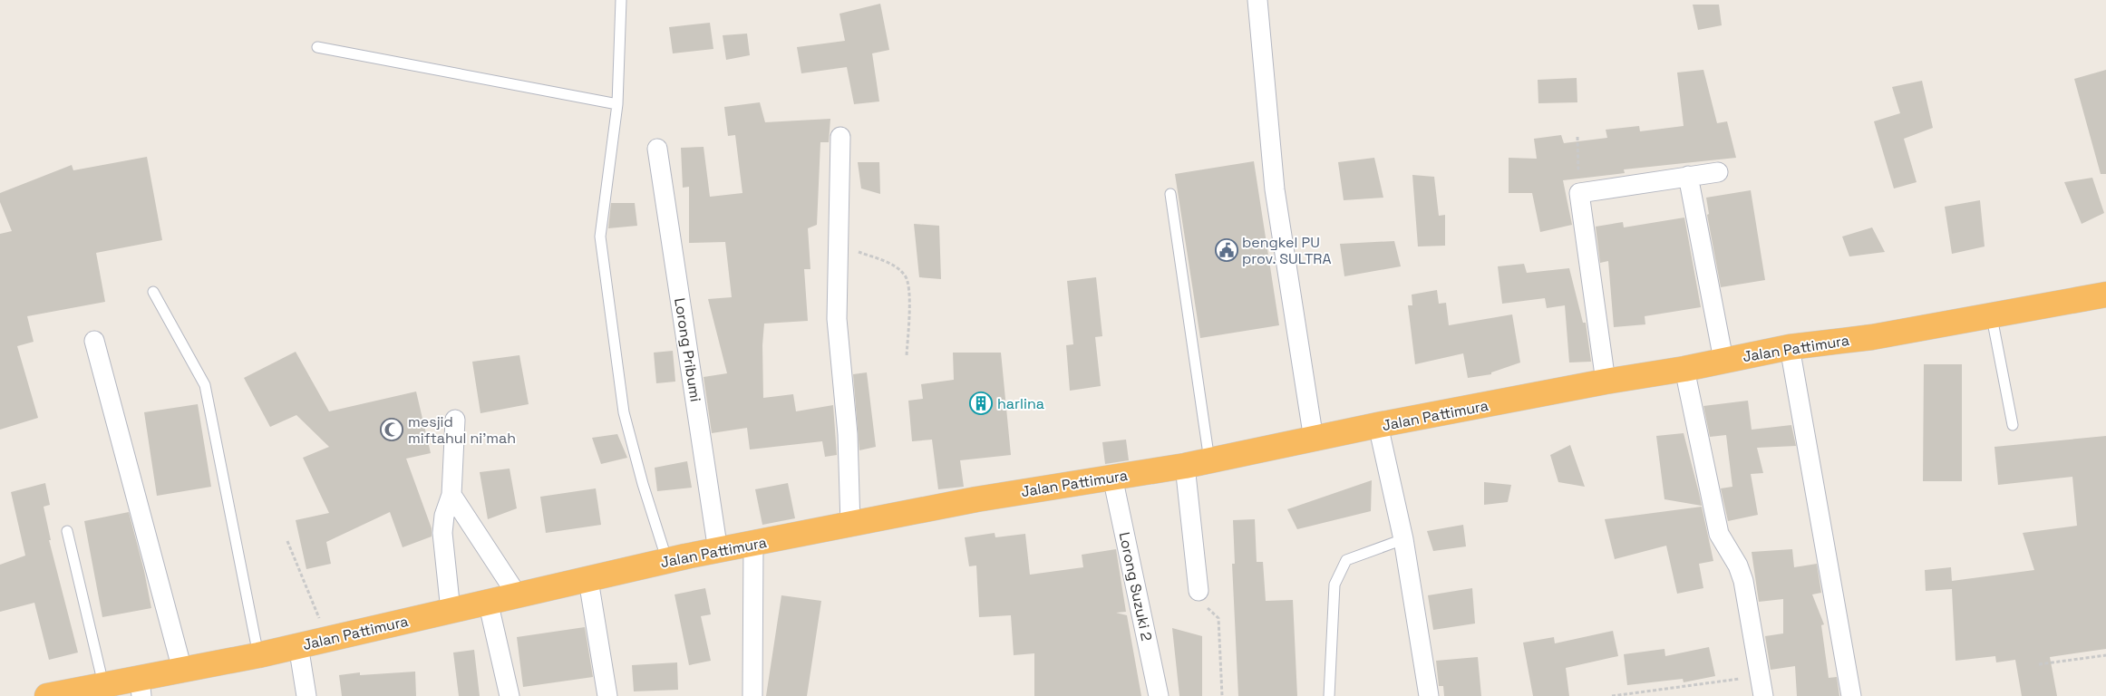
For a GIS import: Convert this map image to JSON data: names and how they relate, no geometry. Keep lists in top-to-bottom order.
{
  "streets": {
    "highway": ["Jalan Pattimura"],
    "street": ["Lorong Pribumi", "Lorong Suzuki 2"]
  },
  "crossings": [
    ["Jalan Pattimura", "Lorong Pribumi"],
    ["Jalan Pattimura", "Lorong Suzuki 2"]
  ],
  "places": {
    "public building": ["bengkel PU prov. SULTRA"],
    "building": ["harlina"],
    "mosque": ["mesjid miftahul ni'mah"]
  }
}
